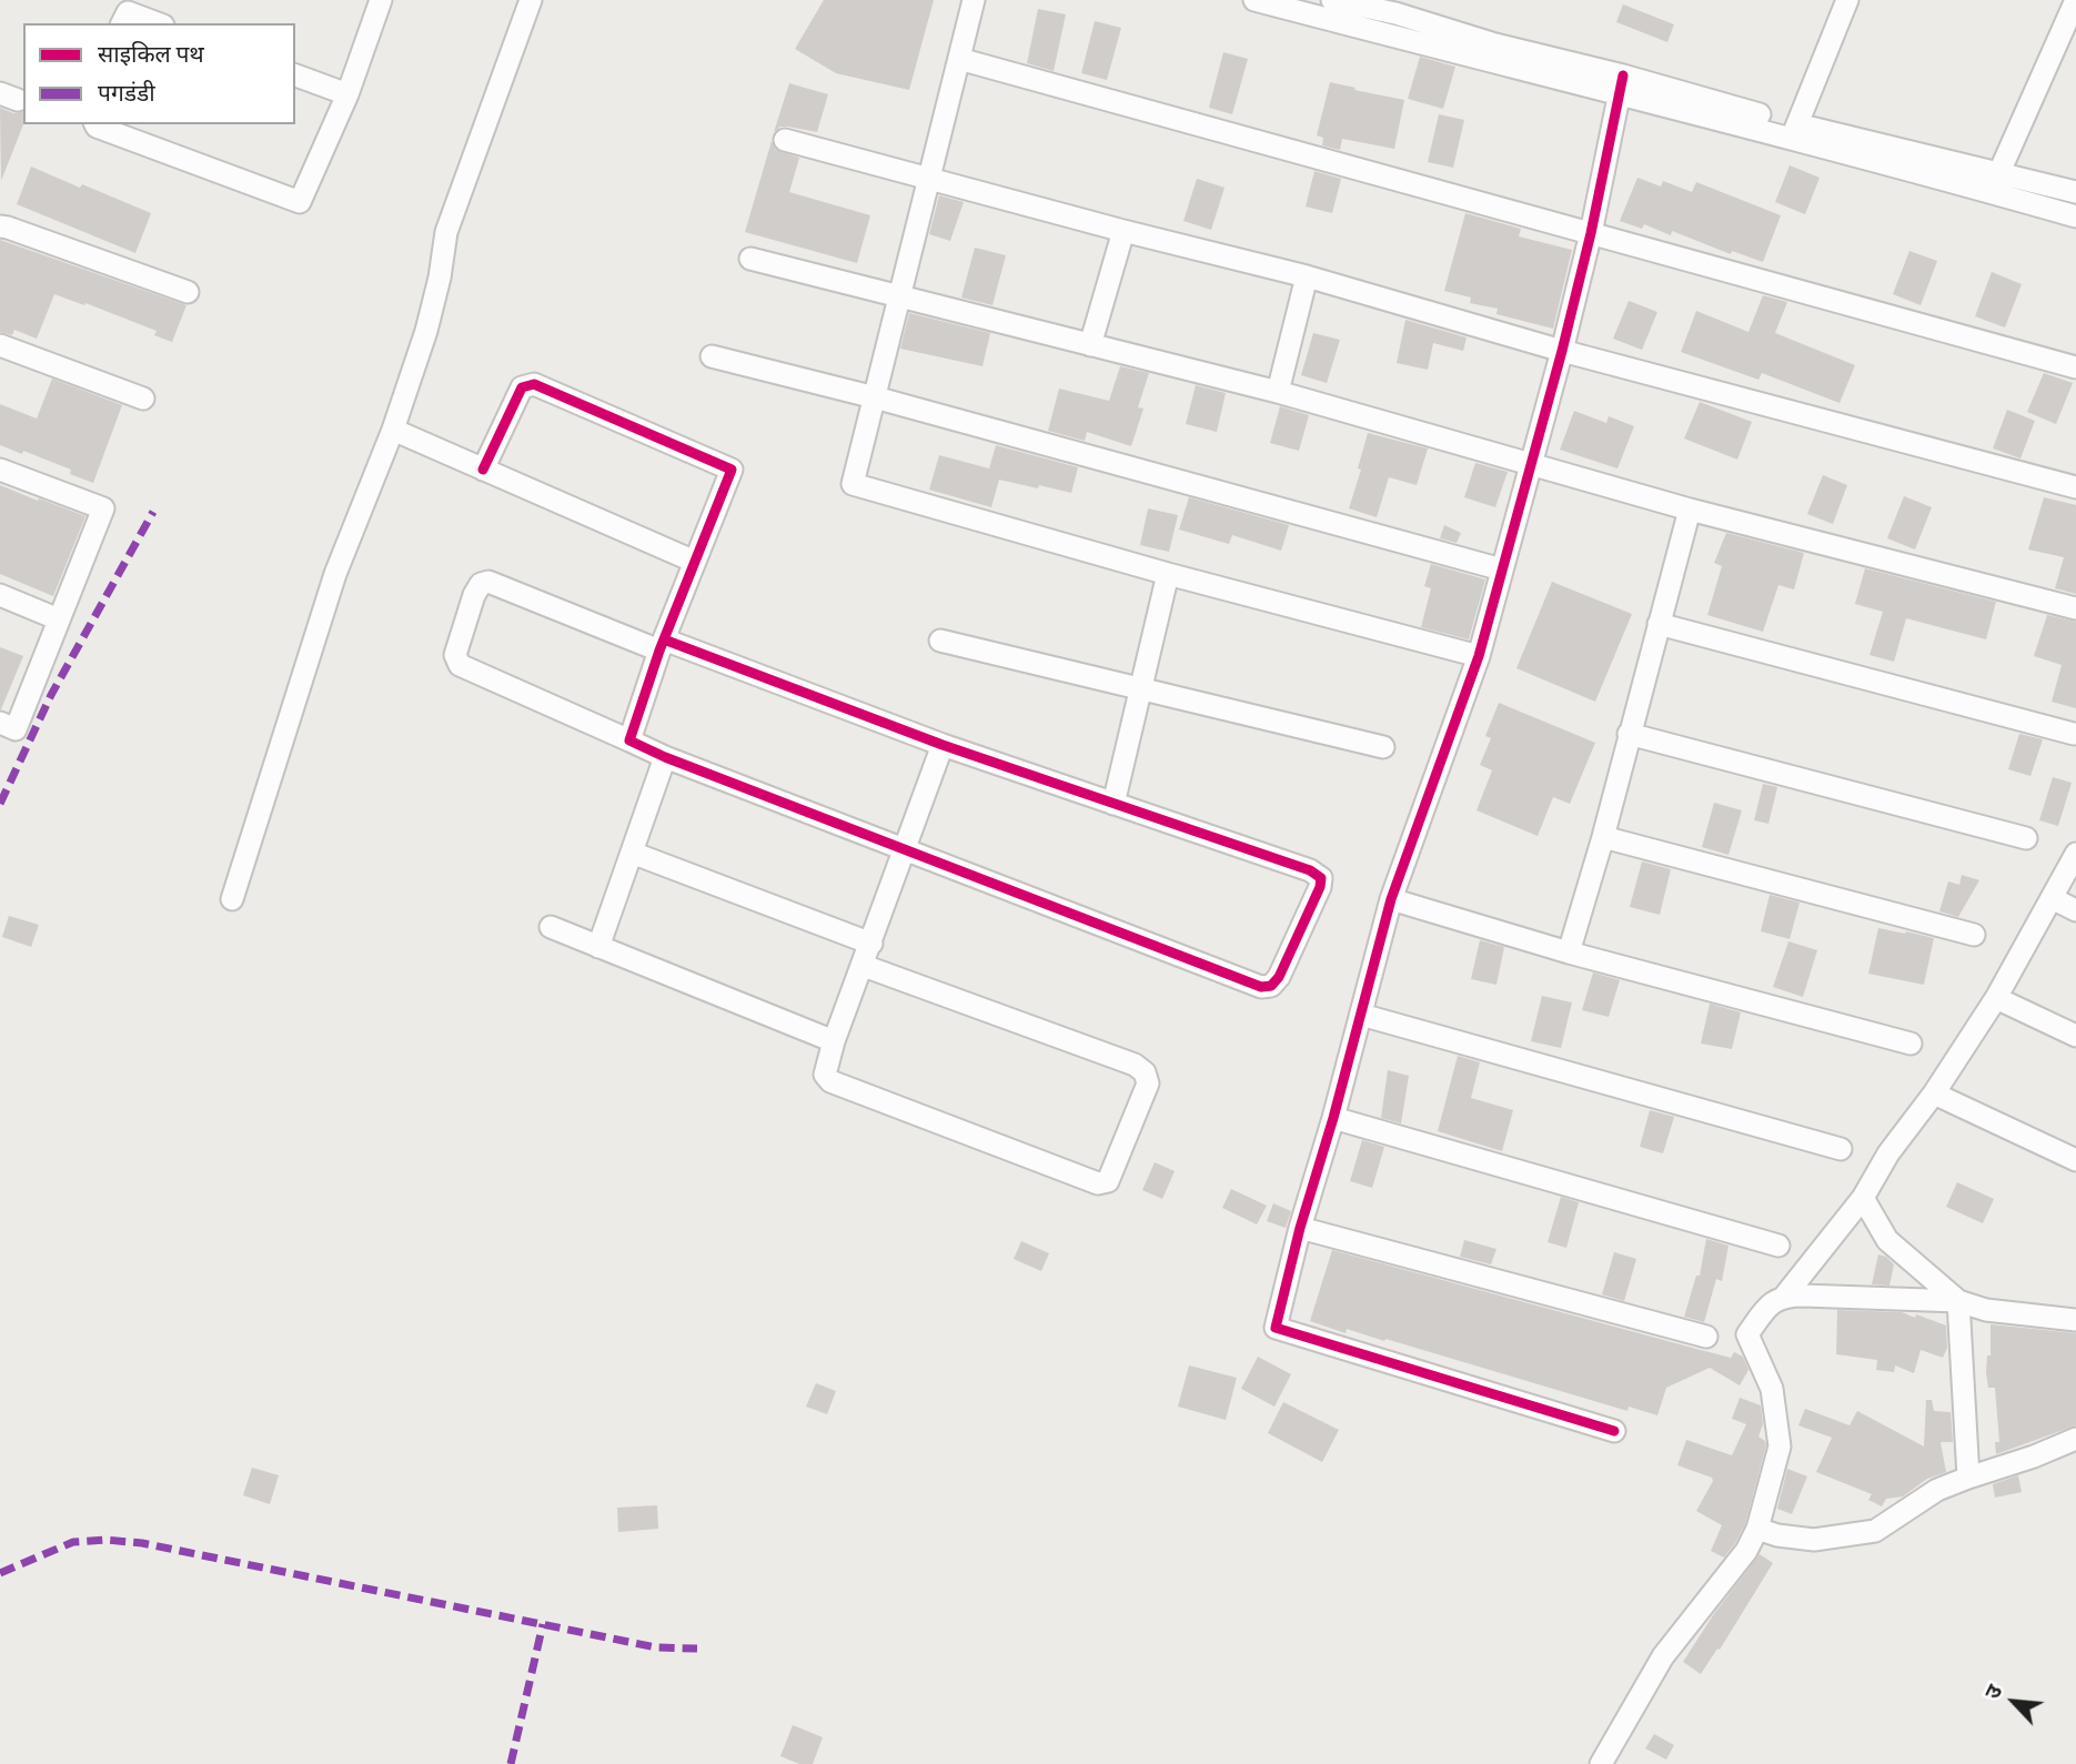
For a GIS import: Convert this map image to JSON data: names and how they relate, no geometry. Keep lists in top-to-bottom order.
{
  "legend": ["साइकिल पथ", "पगडंडी"],
  "north": "top left"
}
